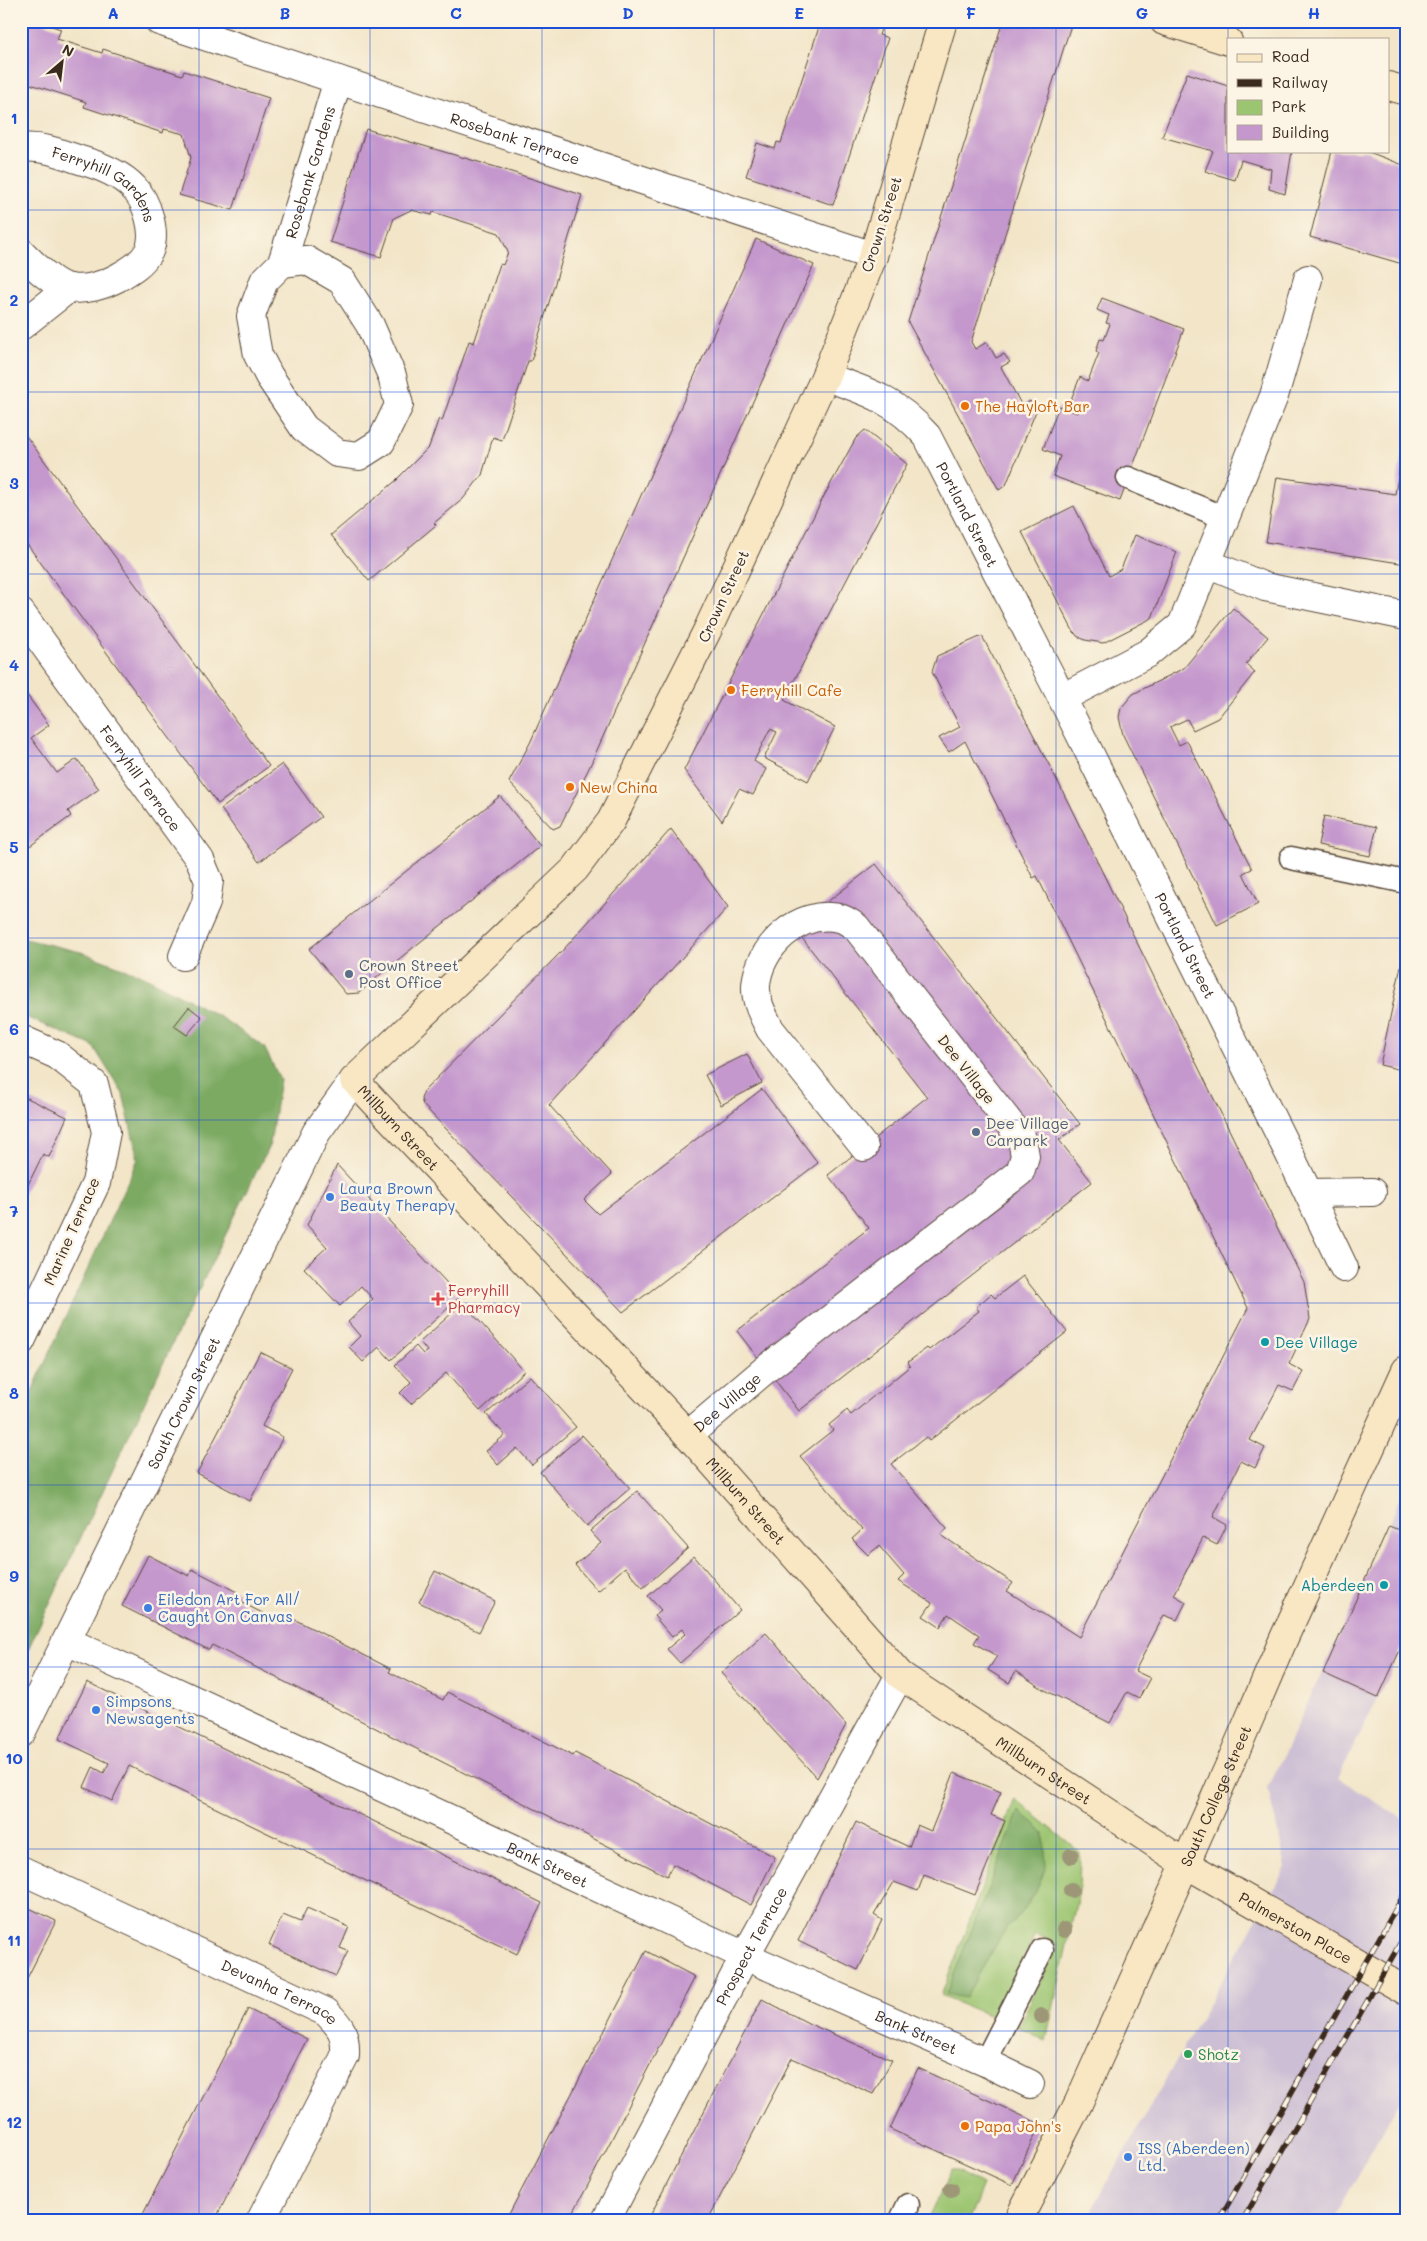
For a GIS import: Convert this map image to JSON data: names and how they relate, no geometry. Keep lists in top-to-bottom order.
{
  "streets": {
    "street": [
      "Rosebank Terrace",
      "Rosebank Gardens",
      "Ferryhill Gardens",
      "Crown Street",
      "Portland Street",
      "Ferryhill Terrace",
      "Dee Village",
      "Millburn Street",
      "Marine Terrace",
      "South Crown Street",
      "South College Street",
      "Bank Street",
      "Palmerston Place",
      "Prospect Terrace",
      "Devanha Terrace"
    ]
  },
  "crossings": [
    ["Rosebank Terrace", "Rosebank Gardens"],
    ["Rosebank Terrace", "Crown Street"],
    ["Crown Street", "Portland Street"],
    ["Crown Street", "Millburn Street"],
    ["Crown Street", "South Crown Street"],
    ["Dee Village", "Millburn Street"],
    ["Millburn Street", "South Crown Street"],
    ["Millburn Street", "South College Street"],
    ["Millburn Street", "Palmerston Place"],
    ["Millburn Street", "Prospect Terrace"],
    ["South Crown Street", "Bank Street"],
    ["South College Street", "Palmerston Place"],
    ["Bank Street", "Prospect Terrace"]
  ],
  "places": {
    "other": [
      "The Hayloft Bar",
      "Ferryhill Cafe",
      "New China",
      "Crown Street Post Office",
      "Dee Village Carpark",
      "Laura Brown Beauty Therapy",
      "Dee Village",
      "Aberdeen",
      "Eiledon Art For All/ Caught On Canvas",
      "Simpsons Newsagents",
      "Shotz",
      "Papa John's",
      "ISS (Aberdeen) Ltd."
    ],
    "health": ["Ferryhill Pharmacy"]
  },
  "legend": [
    "Road",
    "Railway",
    "Park",
    "Building"
  ],
  "north": "top right",
  "grid": {
    "columns": [
      "A",
      "B",
      "C",
      "D",
      "E",
      "F",
      "G",
      "H"
    ],
    "rows": [
      "1",
      "2",
      "3",
      "4",
      "5",
      "6",
      "7",
      "8",
      "9",
      "10",
      "11",
      "12"
    ]
  }
}
